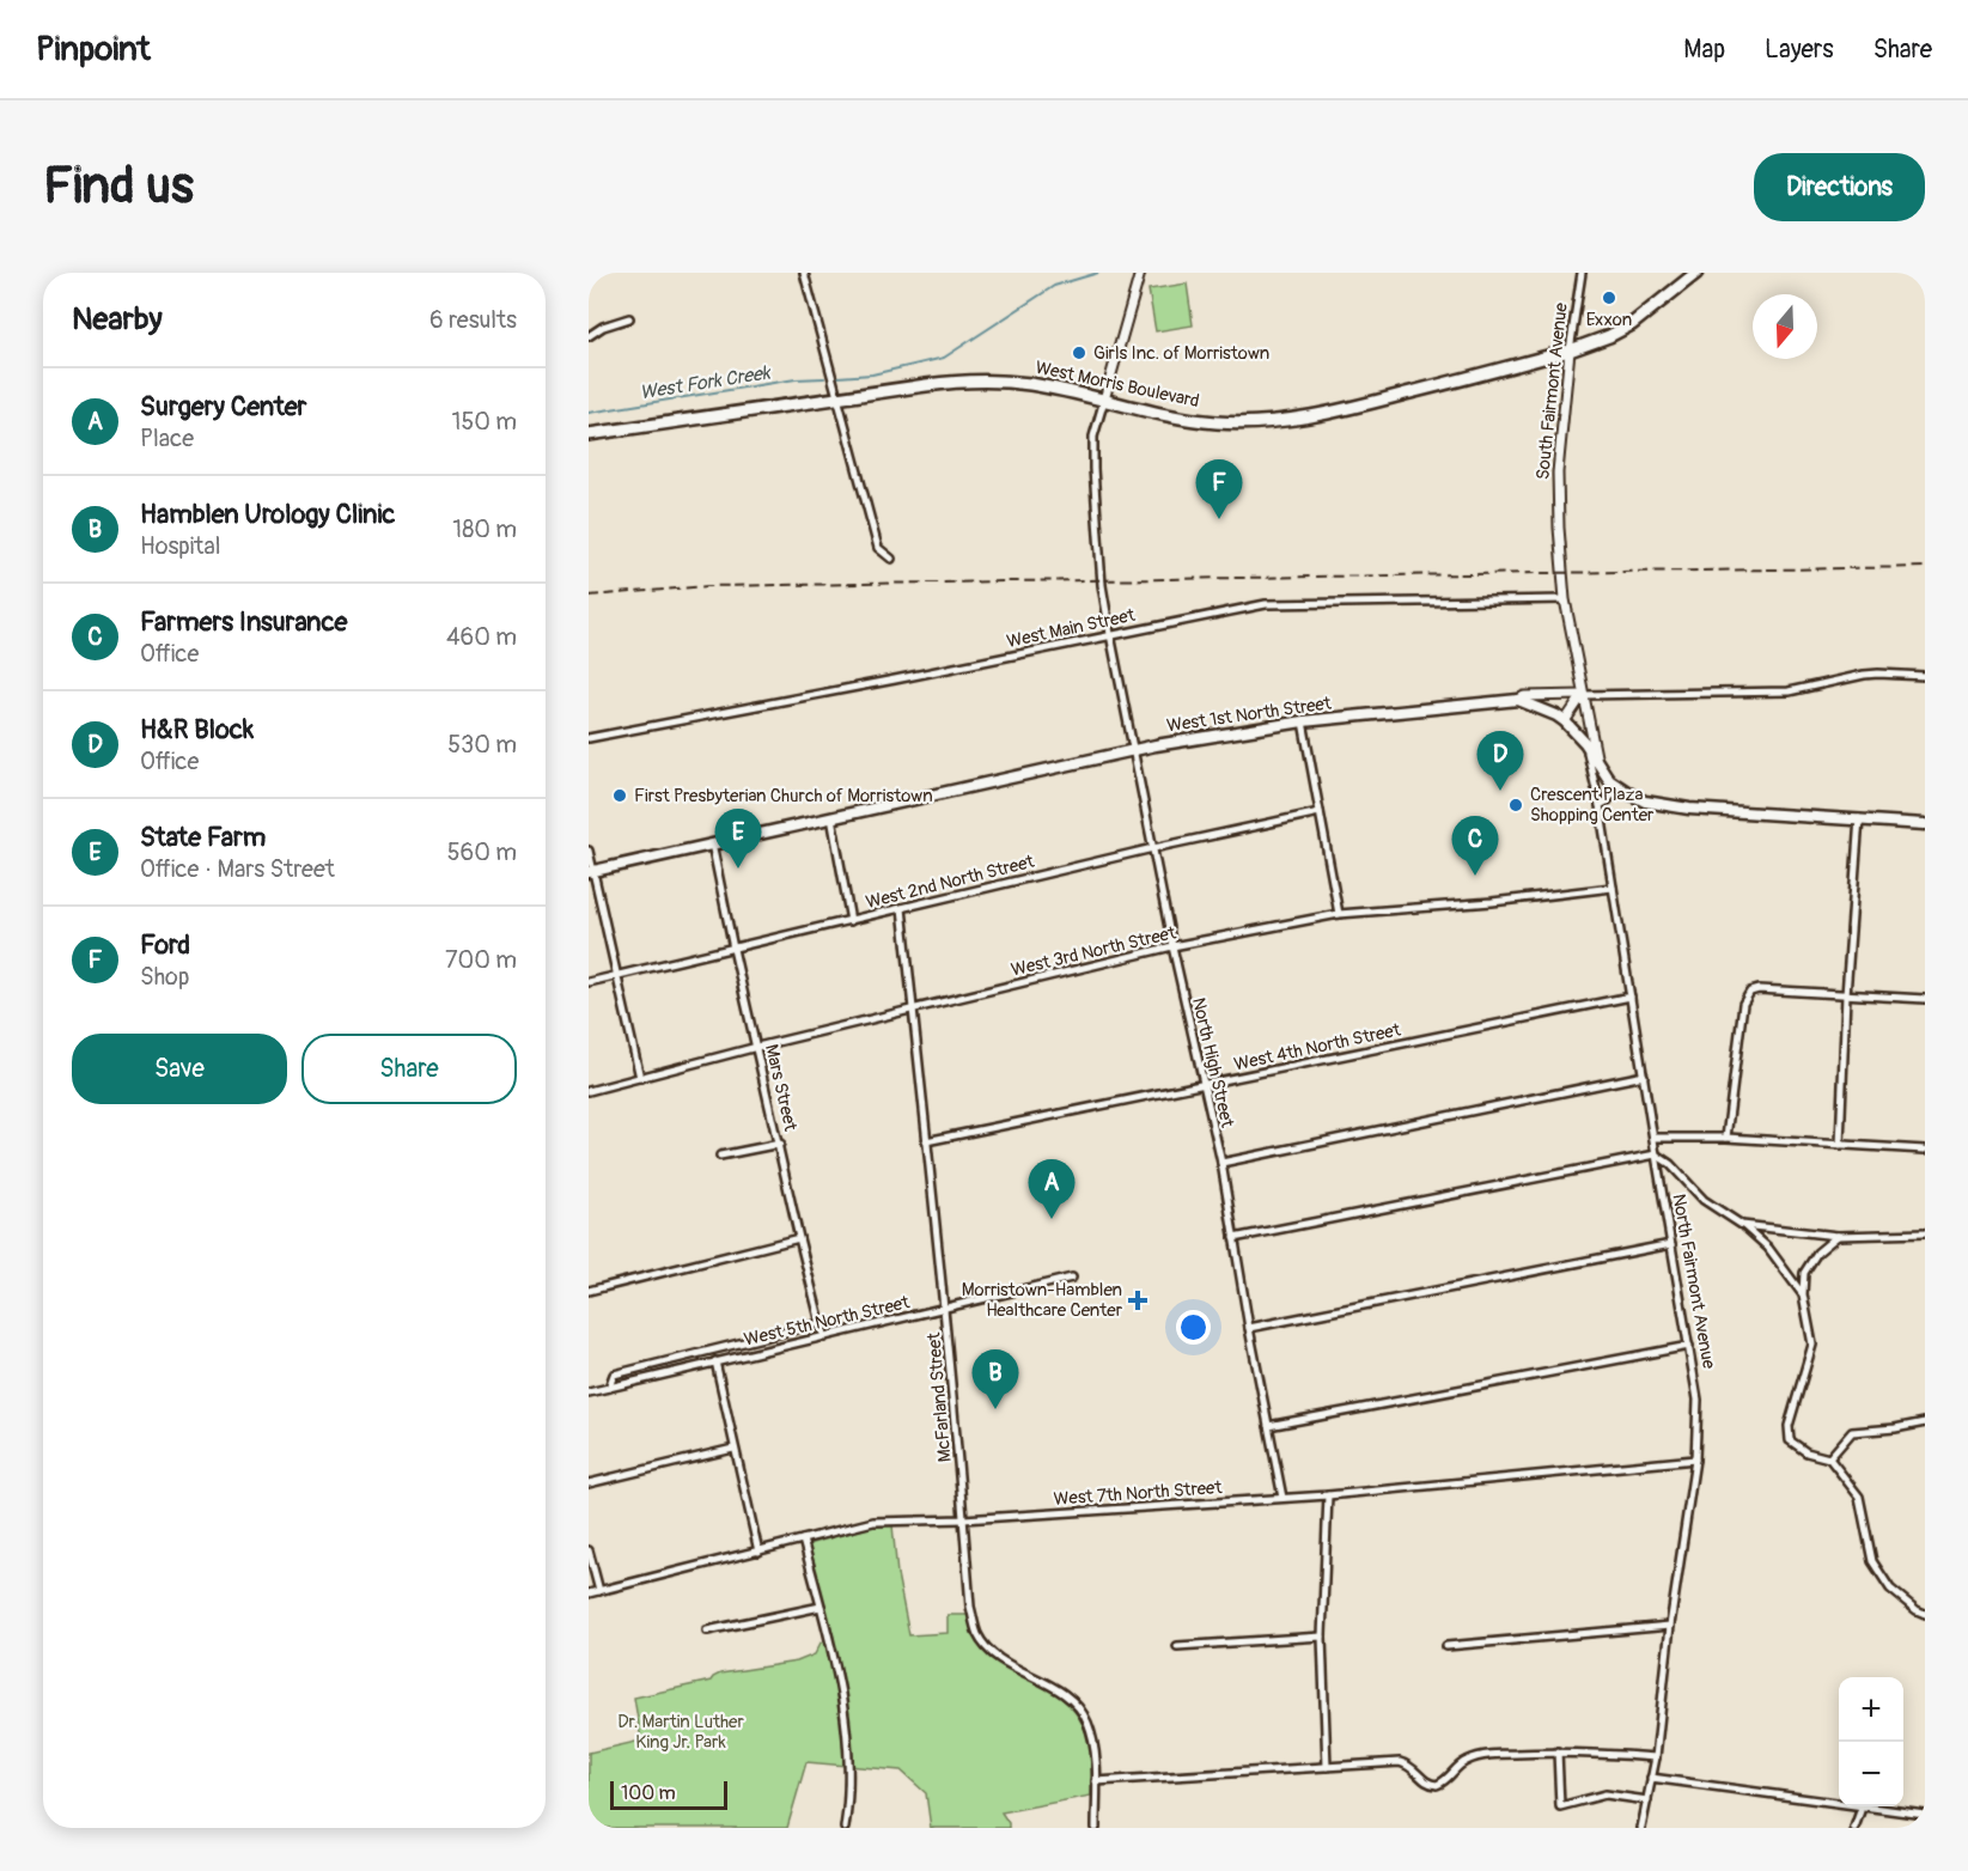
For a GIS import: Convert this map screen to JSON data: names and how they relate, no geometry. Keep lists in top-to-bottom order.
{
  "streets": {
    "main road": ["West Morris Boulevard", "West 1st North Street"],
    "street": [
      "South Fairmont Avenue",
      "West Main Street",
      "West 2nd North Street",
      "West 3rd North Street",
      "West 4th North Street",
      "North High Street",
      "Mars Street",
      "North Fairmont Avenue",
      "West 5th North Street",
      "McFarland Street",
      "West 7th North Street"
    ]
  },
  "crossings": [
    ["West Morris Boulevard", "South Fairmont Avenue"],
    ["West Morris Boulevard", "North High Street"],
    ["South Fairmont Avenue", "West Main Street"],
    ["West Main Street", "North High Street"],
    ["West 1st North Street", "North High Street"],
    ["West 1st North Street", "Mars Street"],
    ["West 2nd North Street", "North High Street"],
    ["West 2nd North Street", "Mars Street"],
    ["West 2nd North Street", "McFarland Street"],
    ["West 3rd North Street", "North High Street"],
    ["West 3rd North Street", "Mars Street"],
    ["West 3rd North Street", "North Fairmont Avenue"],
    ["West 3rd North Street", "McFarland Street"],
    ["West 4th North Street", "North High Street"],
    ["West 4th North Street", "North Fairmont Avenue"],
    ["West 4th North Street", "McFarland Street"],
    ["North High Street", "West 7th North Street"],
    ["Mars Street", "West 5th North Street"],
    ["North Fairmont Avenue", "West 7th North Street"],
    ["West 5th North Street", "McFarland Street"],
    ["McFarland Street", "West 7th North Street"]
  ],
  "water": ["West Fork Creek"],
  "parks": ["Dr. Martin Luther King Jr. Park"],
  "places": {
    "other": [
      "Exxon",
      "Girls Inc. of Morristown",
      "First Presbyterian Church of Morristown",
      "Crescent Plaza Shopping Center"
    ],
    "health": ["Morristown-Hamblen Healthcare Center"]
  },
  "scale_bar": "100 m",
  "north": "bottom",
  "page": {
    "header": "Pinpoint",
    "nav": ["Map", "Layers", "Share"],
    "buttons": [
      "Directions",
      ["Save", "Share"]
    ],
    "title": "Find us",
    "heading": ["Nearby", "6 results"],
    "list": [
      {
        "mark": "A",
        "name": "Surgery Center",
        "note": "Place",
        "value": "150 m"
      },
      {
        "mark": "B",
        "name": "Hamblen Urology Clinic",
        "note": "Hospital",
        "value": "180 m"
      },
      {
        "mark": "C",
        "name": "Farmers Insurance",
        "note": "Office",
        "value": "460 m"
      },
      {
        "mark": "D",
        "name": "H&R Block",
        "note": "Office",
        "value": "530 m"
      },
      {
        "mark": "E",
        "name": "State Farm",
        "note": "Office · Mars Street",
        "value": "560 m"
      },
      {
        "mark": "F",
        "name": "Ford",
        "note": "Shop",
        "value": "700 m"
      }
    ],
    "pins": [
      "F",
      "D",
      "E",
      "C",
      "A",
      "B"
    ],
    "map_buttons": ["+", "−"],
    "scale": "100 m"
  }
}
